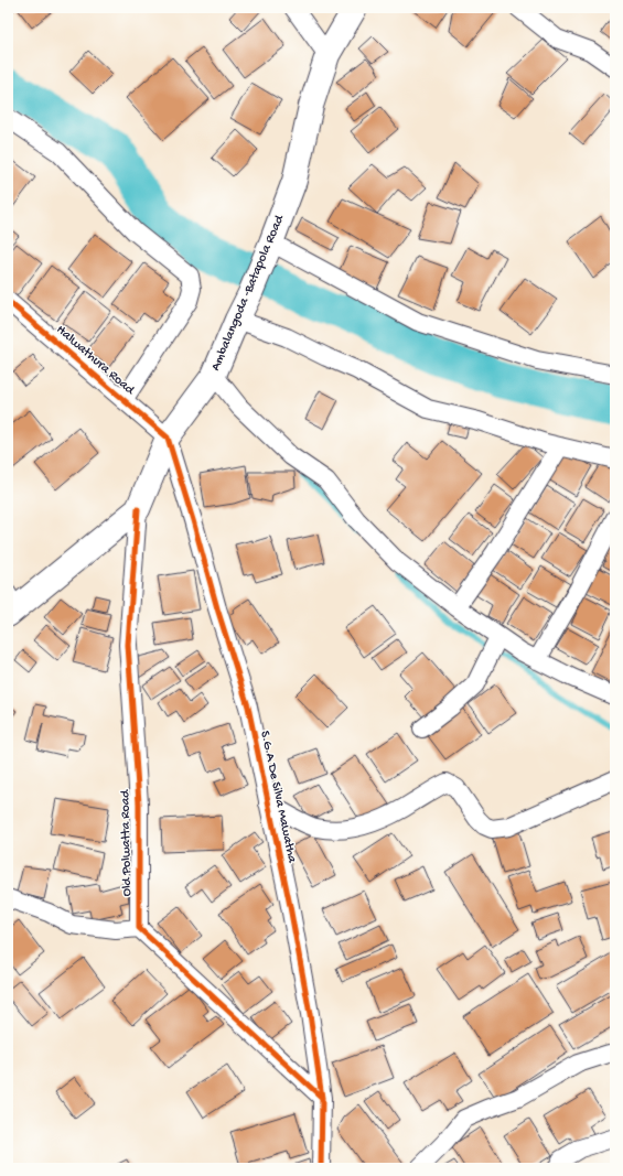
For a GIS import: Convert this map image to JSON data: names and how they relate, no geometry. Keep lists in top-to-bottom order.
{
  "streets": {
    "main road": ["Ambalangoda -Batapola Road"],
    "street": ["Halwathura Road", "S.G.A De Silva Mawatha", "Old Polwatta Road"]
  },
  "crossings": [
    ["Ambalangoda -Batapola Road", "Halwathura Road"],
    ["Ambalangoda -Batapola Road", "S.G.A De Silva Mawatha"],
    ["Ambalangoda -Batapola Road", "Old Polwatta Road"],
    ["Halwathura Road", "S.G.A De Silva Mawatha"]
  ]
}
